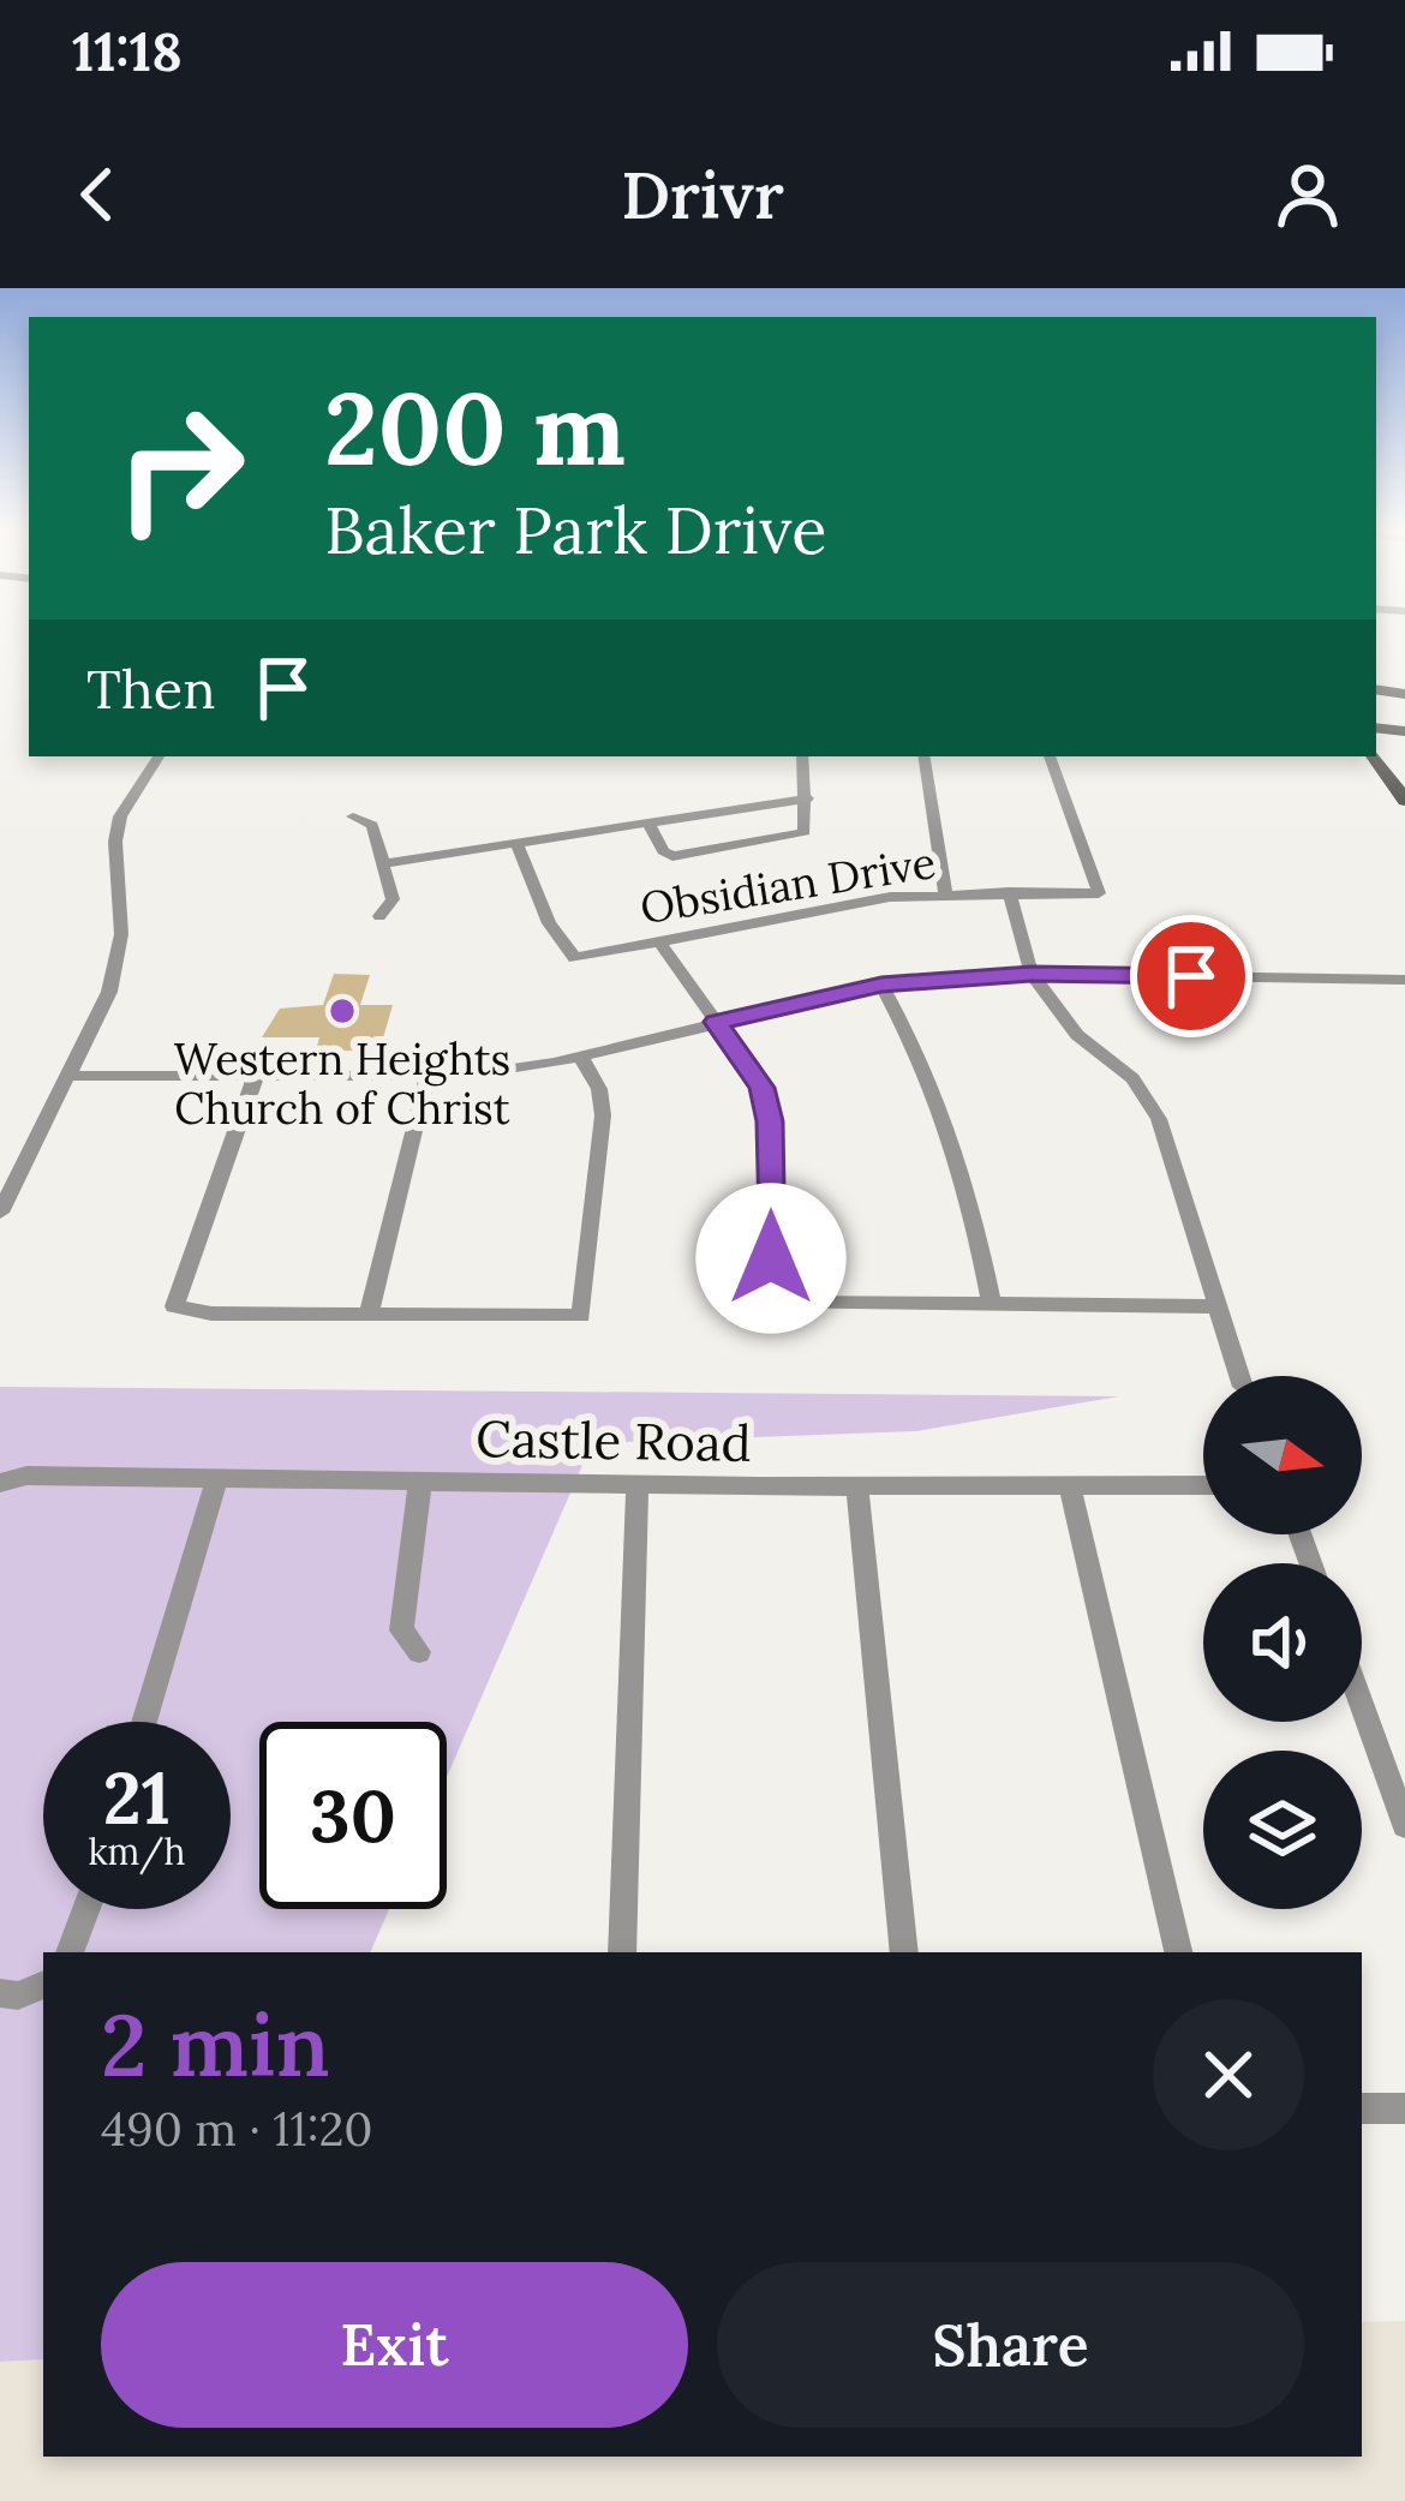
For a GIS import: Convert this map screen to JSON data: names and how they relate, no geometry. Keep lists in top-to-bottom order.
{
  "streets": {
    "street": ["Obsidian Drive", "Castle Road"]
  },
  "places": ["Western Heights Church of Christ"],
  "north": "right",
  "page": {
    "status": "11:18",
    "header": "Drivr",
    "turn": ["200 m", "Baker Park Drive"],
    "then": "Then",
    "speed": "21 km/h",
    "limit": "30",
    "heading": ["2 min", "490 m · 11:20"],
    "buttons": ["Exit", "Share"]
  }
}
